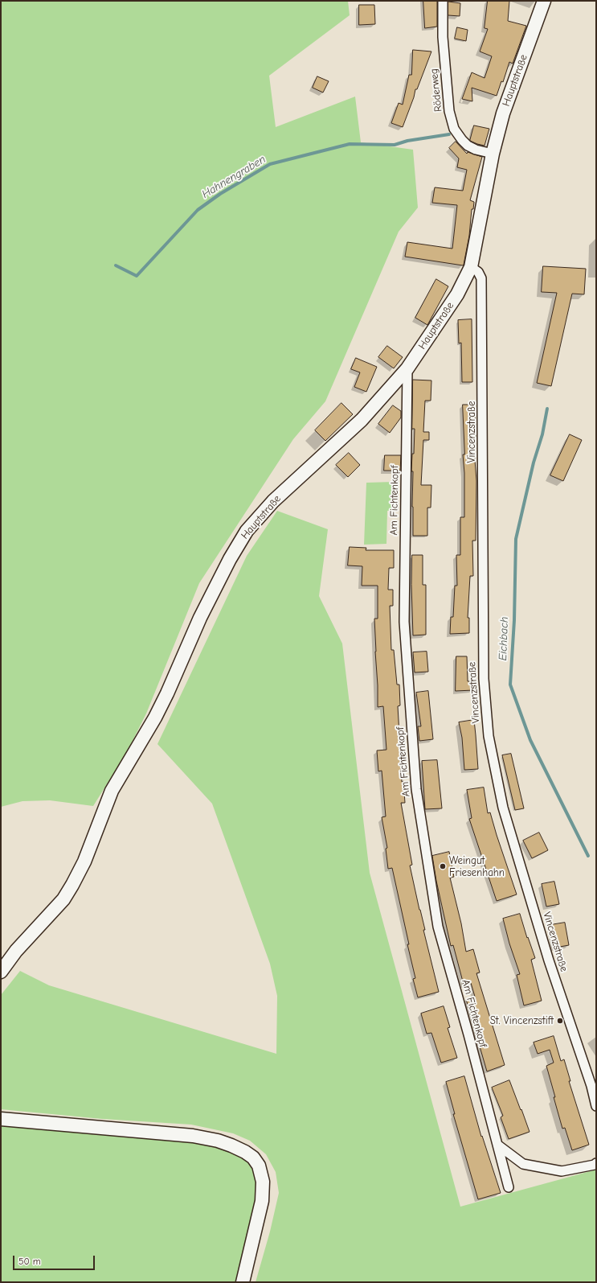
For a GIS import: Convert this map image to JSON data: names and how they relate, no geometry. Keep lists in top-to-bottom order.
{
  "streets": {
    "street": [
      "Hauptstraße",
      "Röderweg",
      "Vincenzstraße",
      "Am Fichtenkopf"
    ]
  },
  "crossings": [
    ["Hauptstraße", "Röderweg"],
    ["Hauptstraße", "Vincenzstraße"],
    ["Hauptstraße", "Am Fichtenkopf"]
  ],
  "water": ["Hahnengraben", "Eichbach"],
  "places": ["Weingut Friesenhahn", "St. Vincenzstift"],
  "scale_bar": "50 m"
}
